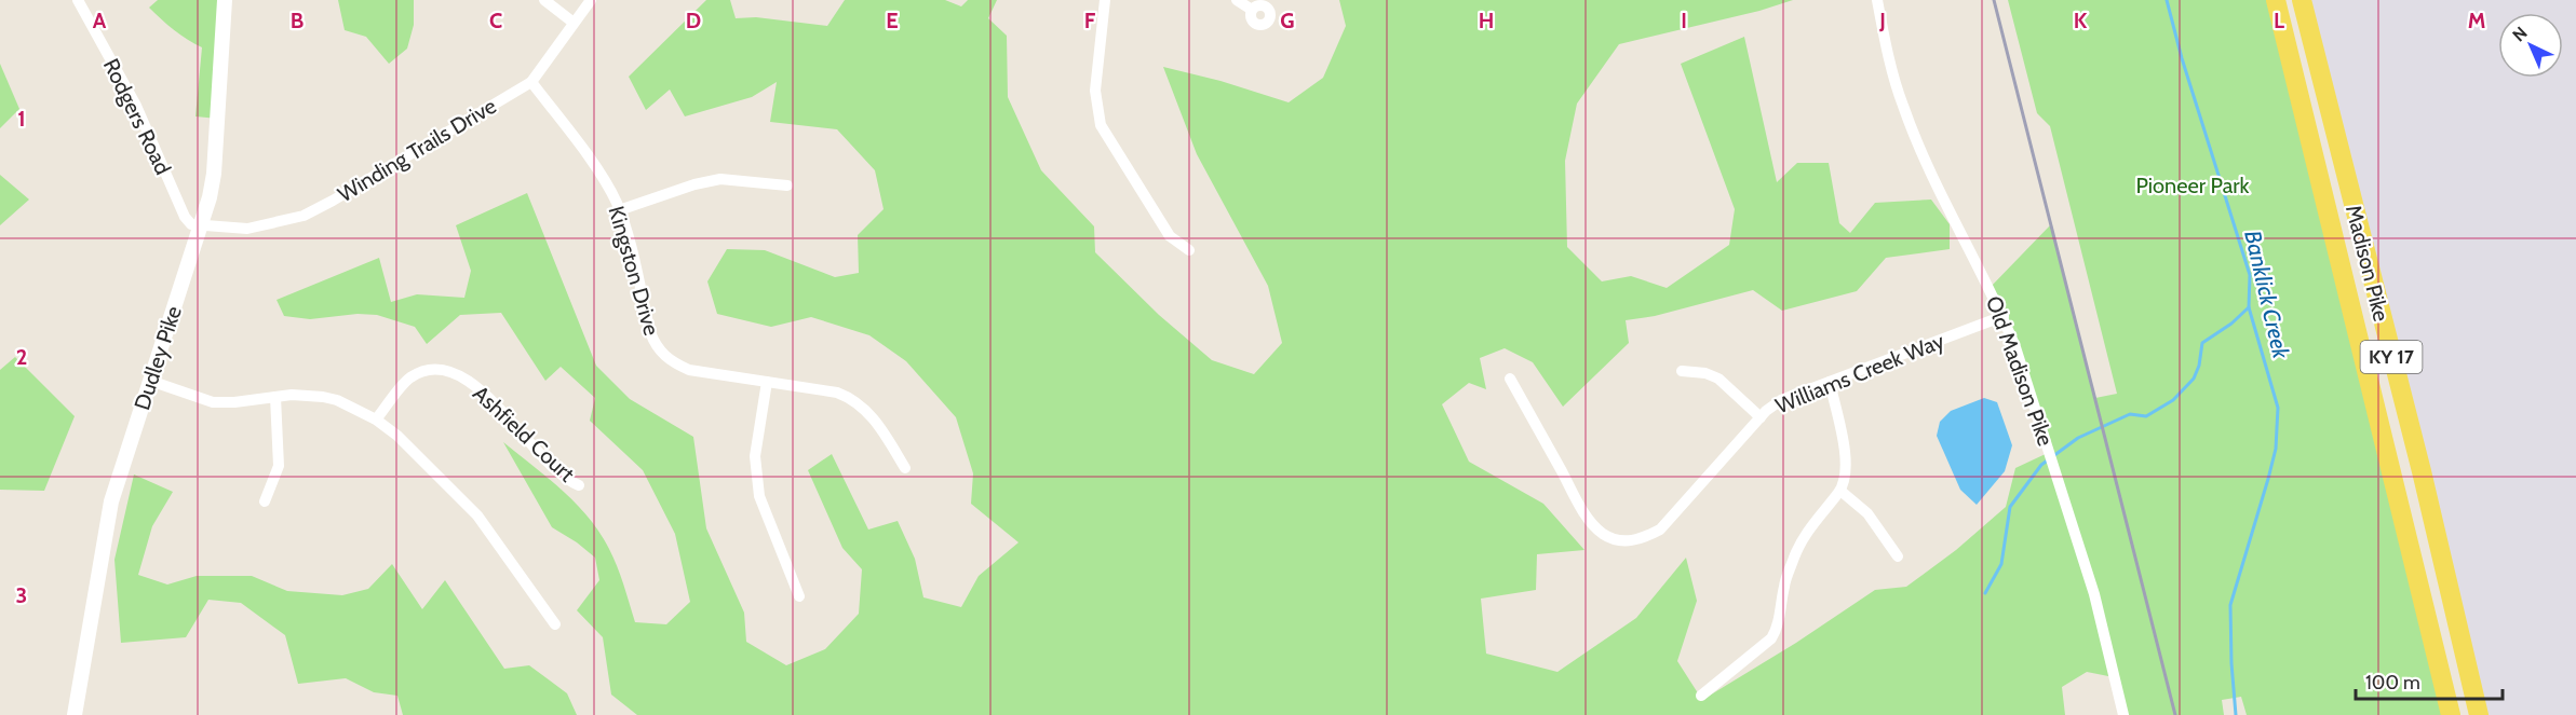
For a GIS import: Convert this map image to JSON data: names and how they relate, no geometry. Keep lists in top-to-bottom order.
{
  "streets": {
    "main road": ["Madison Pike", "KY 17"],
    "street": [
      "Rodgers Road",
      "Winding Trails Drive",
      "Kingston Drive",
      "Dudley Pike",
      "Old Madison Pike",
      "Williams Creek Way",
      "Ashfield Court"
    ]
  },
  "crossings": [
    ["Rodgers Road", "Winding Trails Drive"],
    ["Rodgers Road", "Dudley Pike"],
    ["Winding Trails Drive", "Kingston Drive"],
    ["Winding Trails Drive", "Dudley Pike"],
    ["Old Madison Pike", "Williams Creek Way"]
  ],
  "water": ["Banklick Creek"],
  "parks": ["Pioneer Park"],
  "scale_bar": "100 m",
  "north": "top left",
  "grid": {
    "columns": [
      "A",
      "B",
      "C",
      "D",
      "E",
      "F",
      "G",
      "H",
      "I",
      "J",
      "K",
      "L",
      "M"
    ],
    "rows": ["1", "2", "3"]
  }
}
